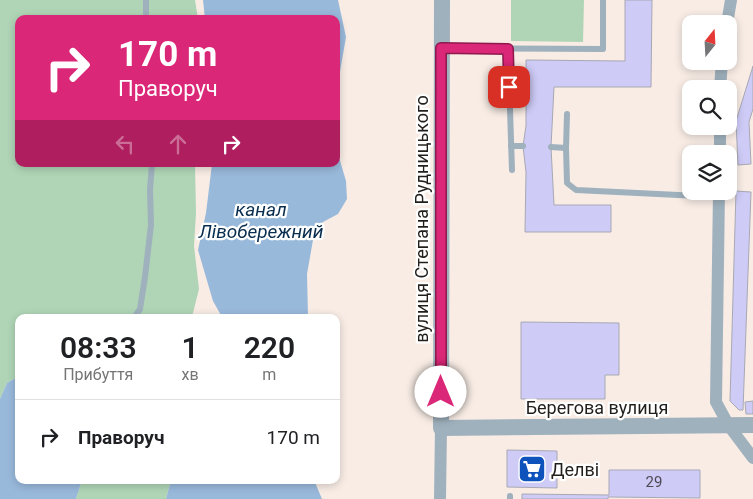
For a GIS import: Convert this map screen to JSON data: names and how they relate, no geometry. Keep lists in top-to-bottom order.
{
  "streets": {
    "street": ["вулиця Степана Рудницького", "Берегова вулиця"]
  },
  "crossings": [
    ["вулиця Степана Рудницького", "Берегова вулиця"]
  ],
  "water": ["канал Лівобережний"],
  "places": {
    "supermarket": ["Делві"]
  },
  "house_numbers": ["29"],
  "north": "top",
  "page": {
    "turn": ["170 m", "Праворуч"],
    "eta": [
      "08:33",
      "Прибуття",
      "1",
      "хв",
      "220",
      "m"
    ],
    "list": [
      {
        "name": "Праворуч",
        "value": "170 m"
      }
    ]
  }
}
